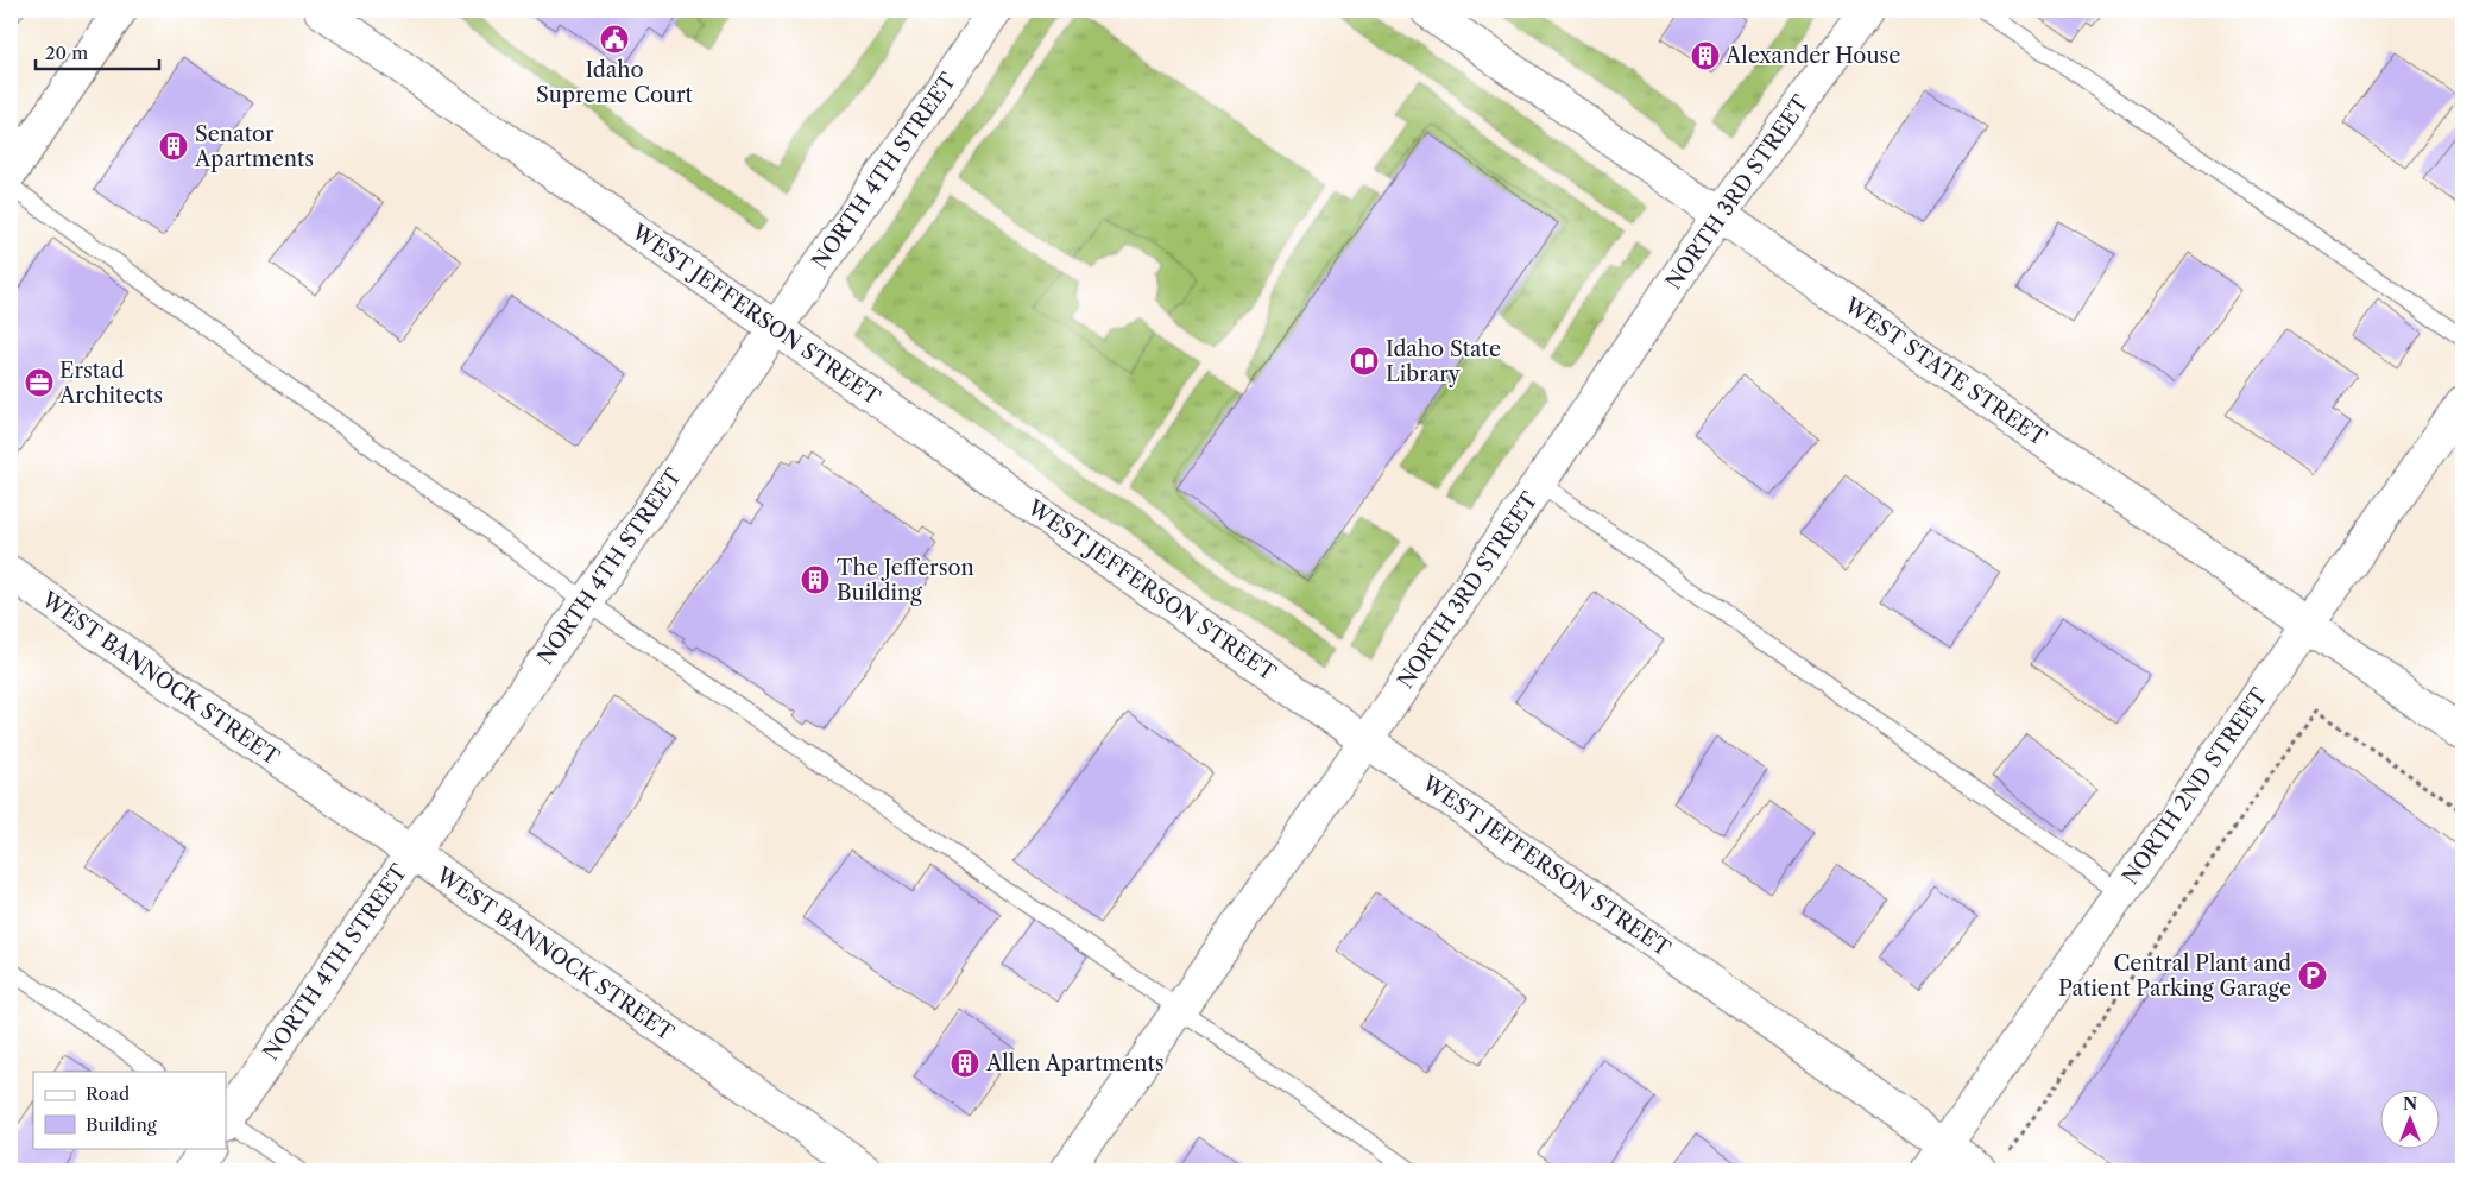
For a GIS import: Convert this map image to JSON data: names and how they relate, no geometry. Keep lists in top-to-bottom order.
{
  "streets": {
    "street": [
      "NORTH 4TH STREET",
      "NORTH 3RD STREET",
      "WEST JEFFERSON STREET",
      "WEST STATE STREET",
      "WEST BANNOCK STREET",
      "NORTH 2ND STREET"
    ]
  },
  "crossings": [
    ["NORTH 4TH STREET", "WEST JEFFERSON STREET"],
    ["NORTH 4TH STREET", "WEST BANNOCK STREET"],
    ["NORTH 3RD STREET", "WEST JEFFERSON STREET"],
    ["NORTH 3RD STREET", "WEST STATE STREET"],
    ["WEST JEFFERSON STREET", "NORTH 2ND STREET"],
    ["WEST STATE STREET", "NORTH 2ND STREET"]
  ],
  "places": {
    "public building": ["Idaho Supreme Court"],
    "building": [
      "Alexander House",
      "Senator Apartments",
      "The Jefferson Building",
      "Allen Apartments"
    ],
    "library": ["Idaho State Library"],
    "office": ["Erstad Architects"],
    "parking": ["Central Plant and Patient Parking Garage"]
  },
  "legend": ["Road", "Building"],
  "scale_bar": "20 m",
  "north": "top"
}
